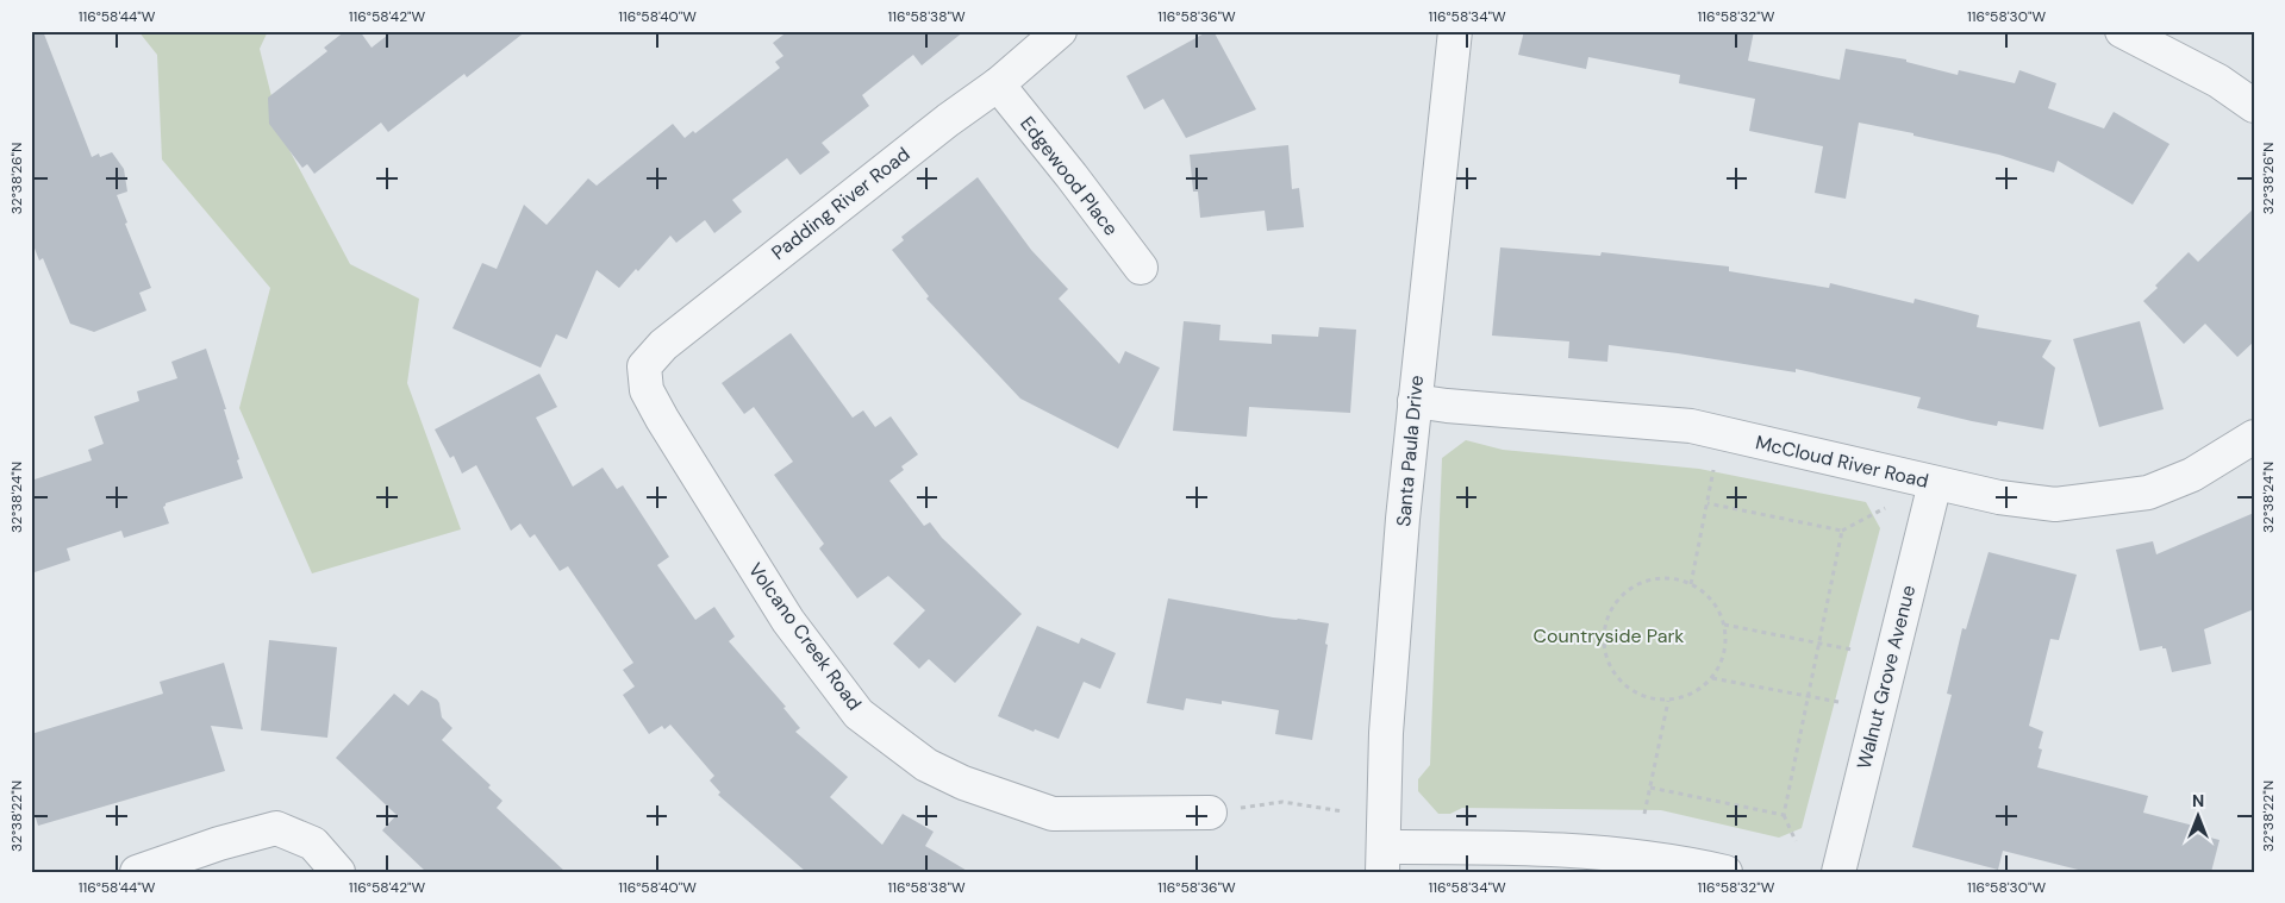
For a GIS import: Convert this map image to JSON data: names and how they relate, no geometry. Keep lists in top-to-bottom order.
{
  "streets": {
    "street": [
      "Edgewood Place",
      "Padding River Road",
      "Santa Paula Drive",
      "McCloud River Road",
      "Volcano Creek Road",
      "Walnut Grove Avenue"
    ]
  },
  "crossings": [
    ["Edgewood Place", "Padding River Road"],
    ["Padding River Road", "Volcano Creek Road"],
    ["Santa Paula Drive", "McCloud River Road"],
    ["McCloud River Road", "Walnut Grove Avenue"]
  ],
  "parks": ["Countryside Park"],
  "north": "top",
  "coordinates": [
    "116°58'44\"W",
    "116°58'42\"W",
    "116°58'40\"W",
    "116°58'38\"W",
    "116°58'36\"W",
    "116°58'34\"W",
    "116°58'32\"W",
    "116°58'30\"W",
    "32°38'26\"N",
    "32°38'24\"N",
    "32°38'22\"N"
  ]
}
